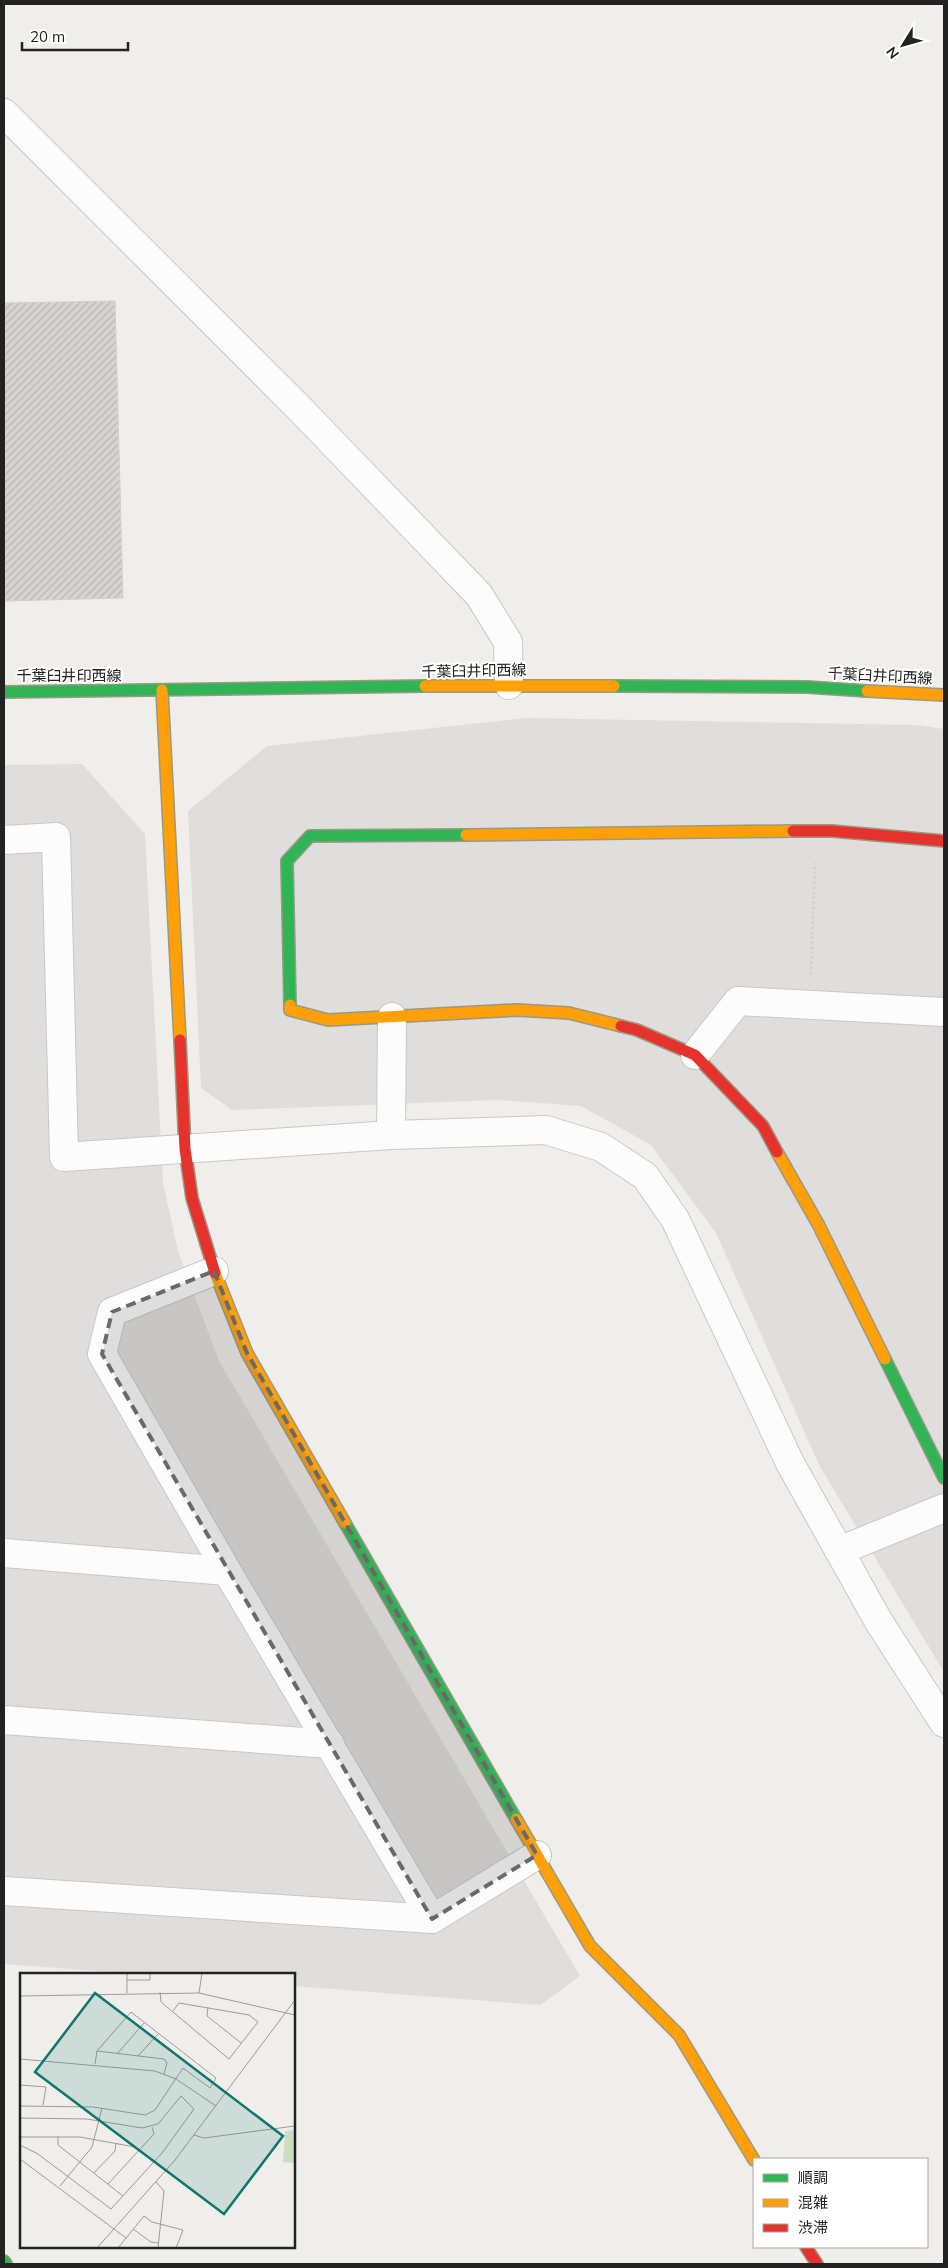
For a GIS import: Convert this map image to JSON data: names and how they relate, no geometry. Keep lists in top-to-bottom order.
{
  "streets": {
    "street": ["千葉臼井印西線"]
  },
  "legend": ["順調", "混雑", "渋滞"],
  "scale_bar": "20 m",
  "north": "bottom left"
}
